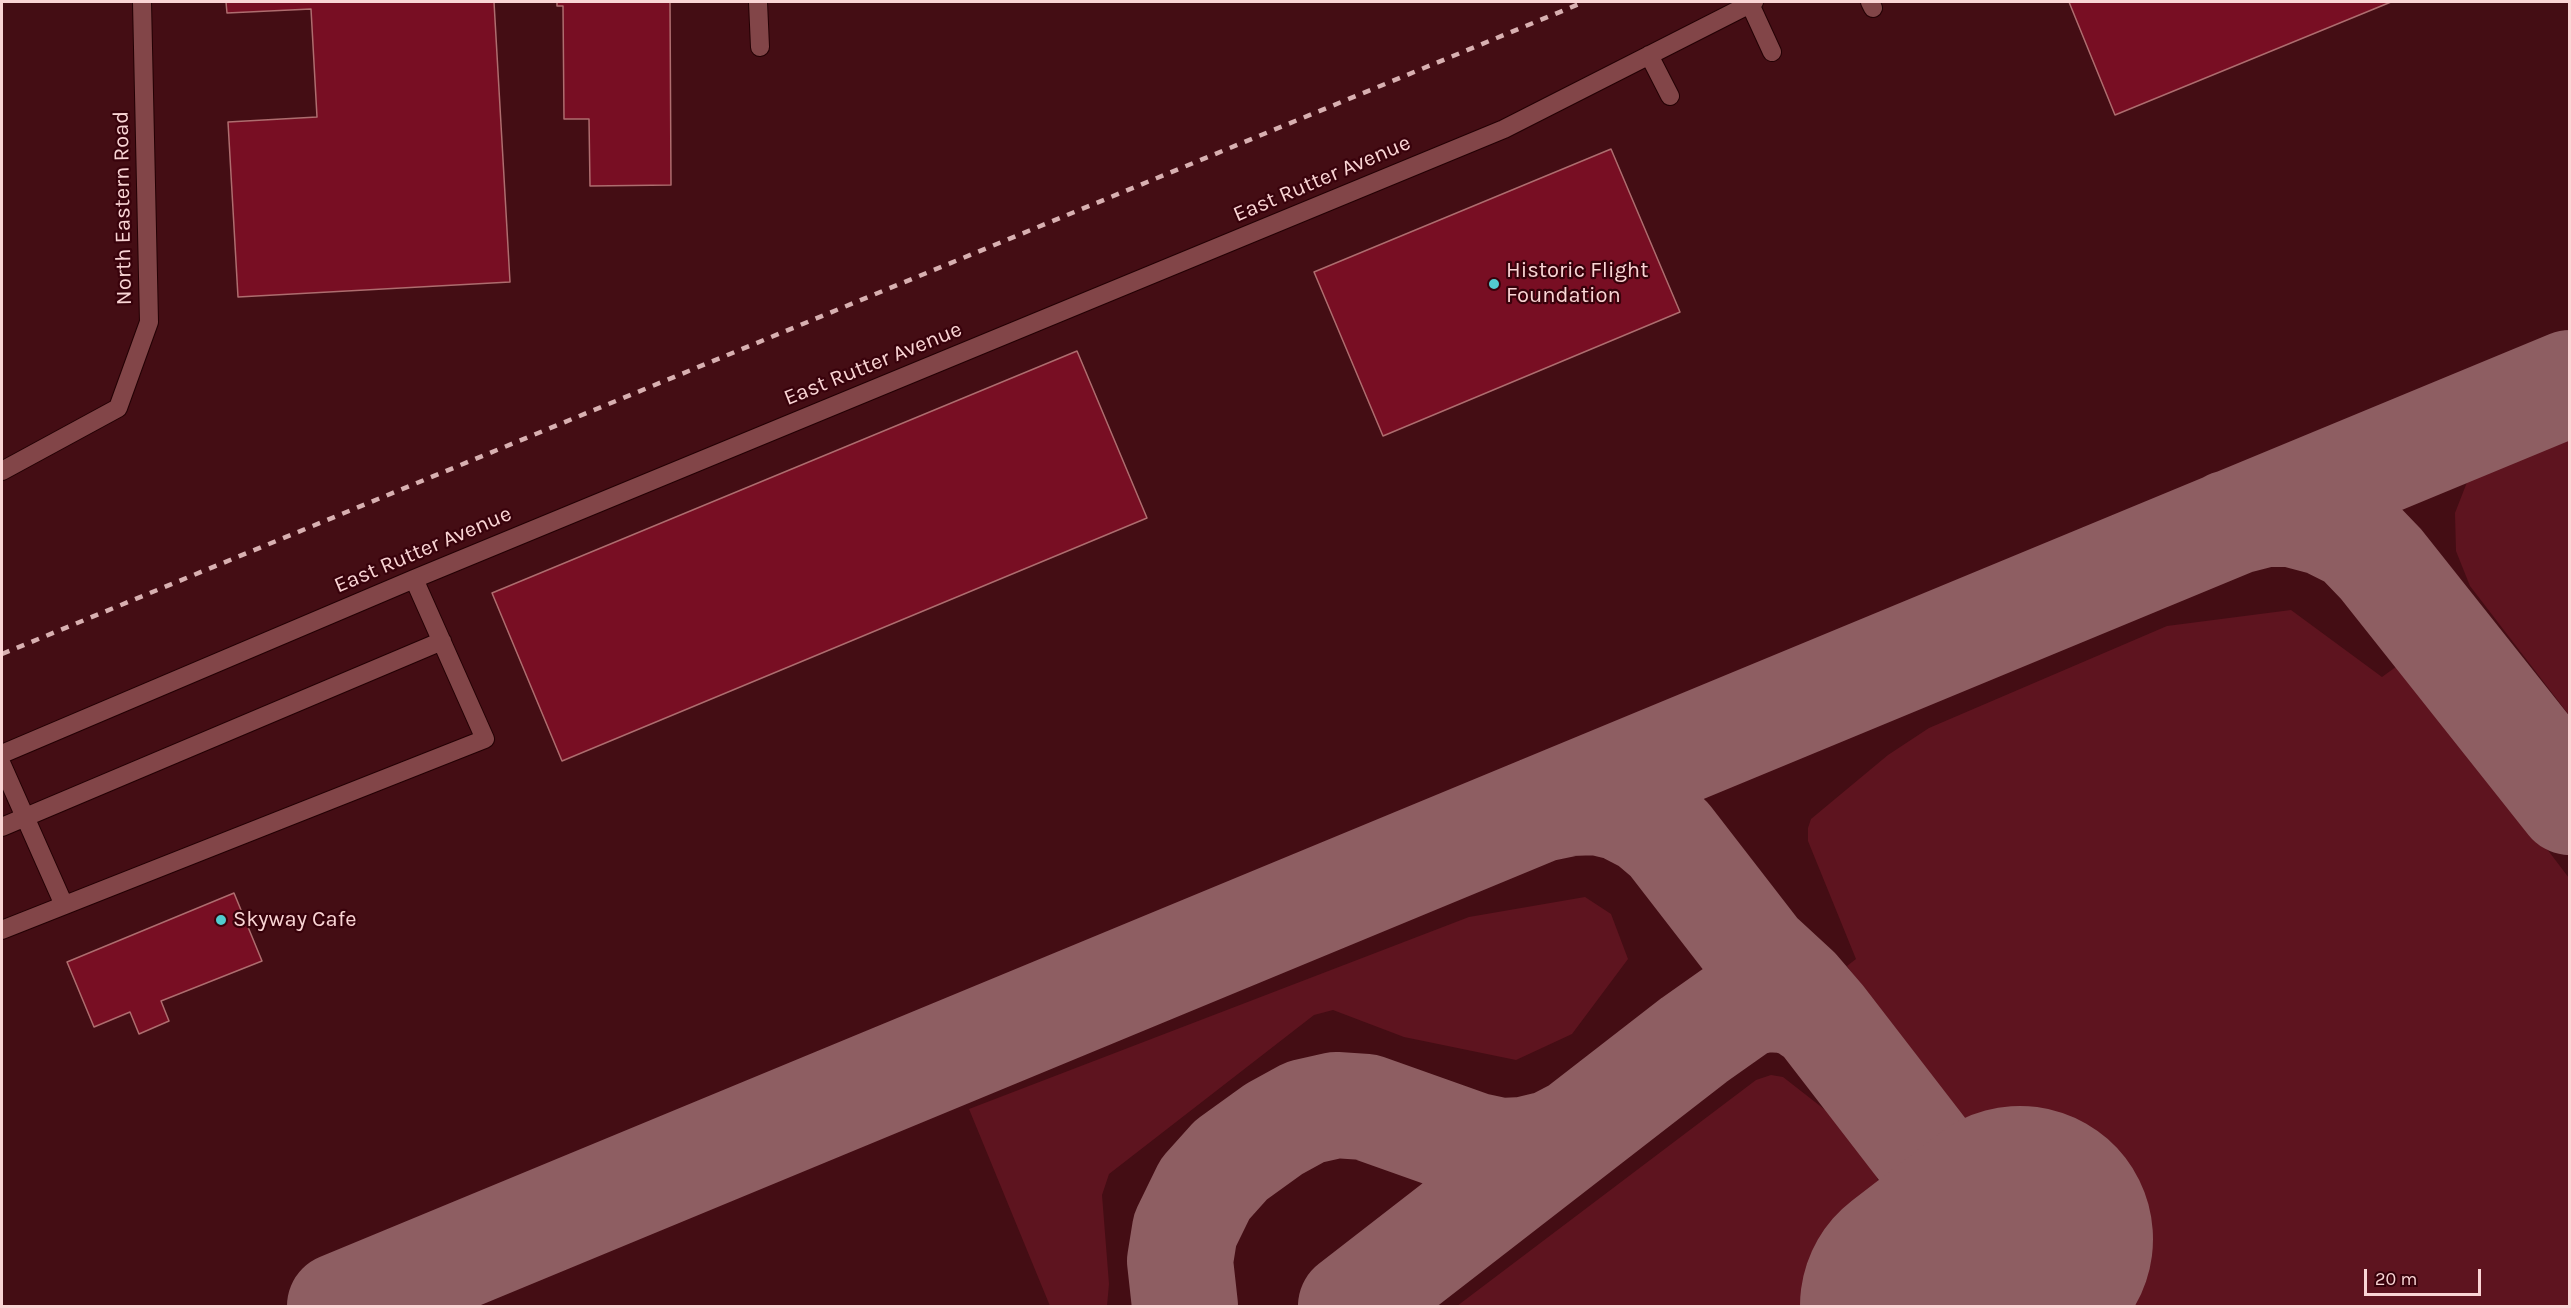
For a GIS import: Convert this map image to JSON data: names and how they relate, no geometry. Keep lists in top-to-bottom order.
{
  "streets": {
    "street": ["East Rutter Avenue", "North Eastern Road"]
  },
  "places": ["Historic Flight Foundation", "Skyway Cafe"],
  "scale_bar": "20 m"
}
